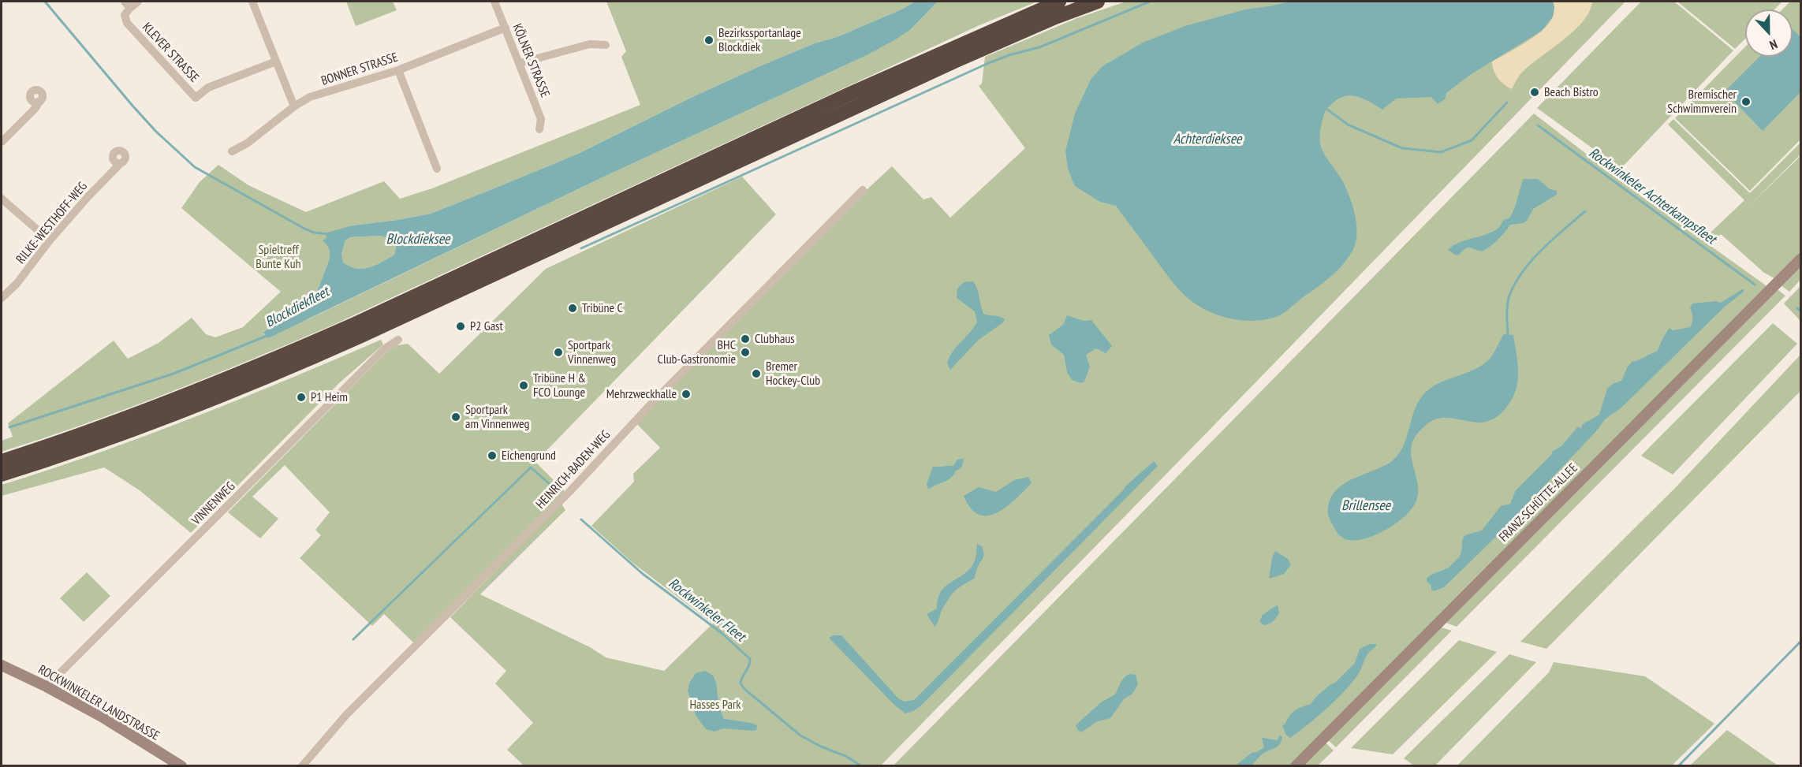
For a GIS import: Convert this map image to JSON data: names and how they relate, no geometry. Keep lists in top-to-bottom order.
{
  "streets": {
    "main road": ["FRANZ-SCHÜTTE-ALLEE", "ROCKWINKELER LANDSTRASSE"],
    "street": [
      "KLEVER STRASSE",
      "KÖLNER STRASSE",
      "BONNER STRASSE",
      "RILKE-WESTHOFF-WEG",
      "HEINRICH-BADEN-WEG",
      "VINNENWEG"
    ]
  },
  "crossings": [
    ["KÖLNER STRASSE", "BONNER STRASSE"],
    ["VINNENWEG", "ROCKWINKELER LANDSTRASSE"]
  ],
  "water": [
    "Achterdieksee",
    "Rockwinkeler Achterkampsfleet",
    "Blockdieksee",
    "Blockdiekfleet",
    "Brillensee",
    "Rockwinkeler Fleet"
  ],
  "parks": ["Spieltreff Bunte Kuh", "Hasses Park"],
  "places": [
    "Bezirkssportanlage Blockdiek",
    "Beach Bistro",
    "Bremischer Schwimmverein",
    "Tribüne C",
    "P2 Gast",
    "Clubhaus",
    "Sportpark Vinnenweg",
    "BHC Club-Gastronomie",
    "Bremer Hockey-Club",
    "Tribüne H & FCO Lounge",
    "Mehrzweckhalle",
    "P1 Heim",
    "Sportpark am Vinnenweg",
    "Eichengrund"
  ],
  "north": "bottom"
}
